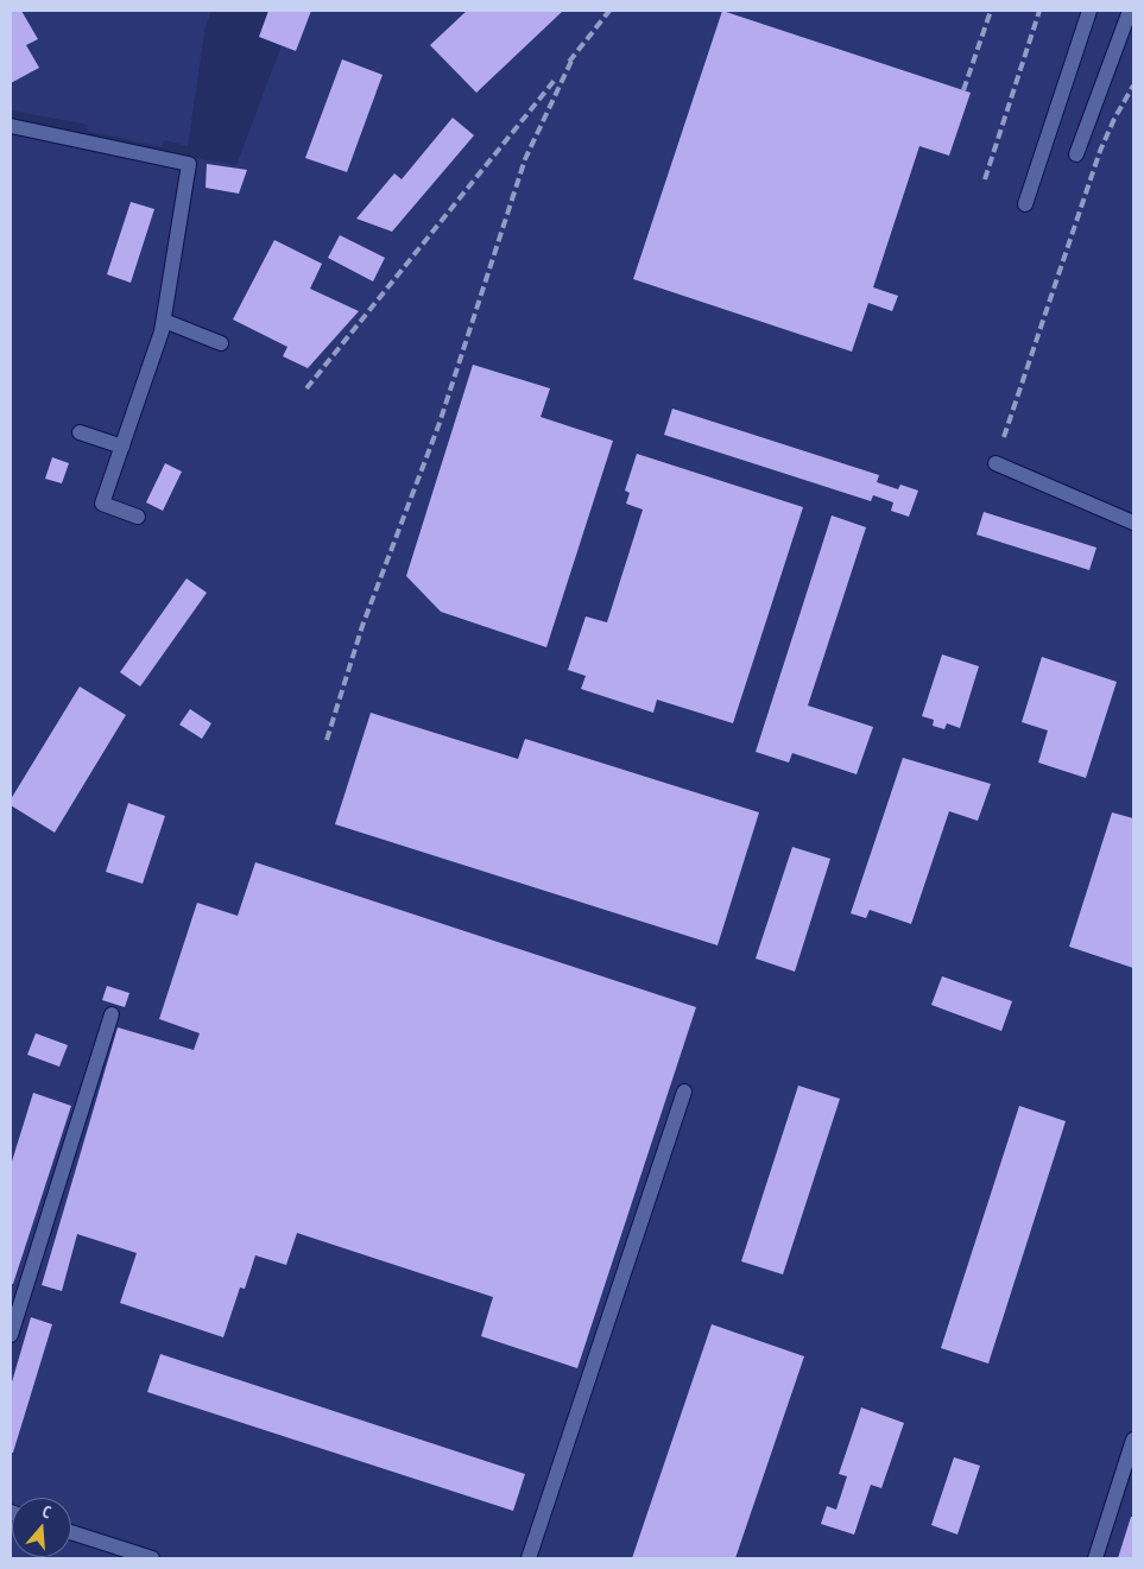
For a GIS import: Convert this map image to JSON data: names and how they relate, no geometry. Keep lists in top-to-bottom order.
{
  "north": "top"
}
